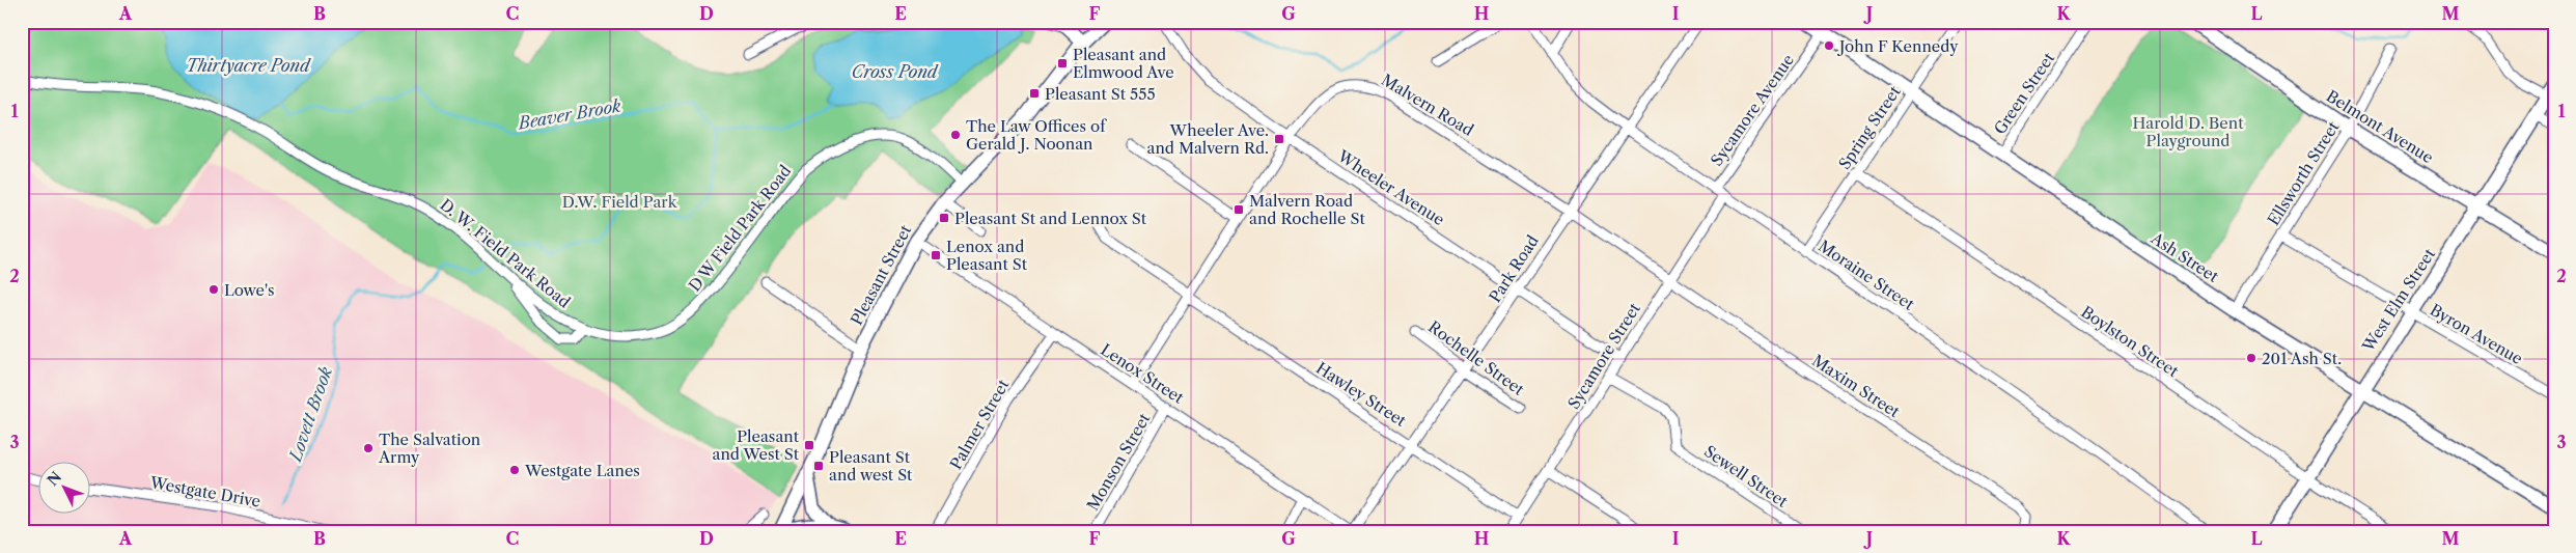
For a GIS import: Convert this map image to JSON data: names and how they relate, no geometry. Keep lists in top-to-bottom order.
{
  "streets": {
    "street": [
      "Green Street",
      "Malvern Road",
      "Sycamore Avenue",
      "Belmont Avenue",
      "Spring Street",
      "Ellsworth Street",
      "Wheeler Avenue",
      "D W Field Park Road",
      "D. W. Field Park Road",
      "Ash Street",
      "Park Road",
      "Pleasant Street",
      "Moraine Street",
      "West Elm Street",
      "Byron Avenue",
      "Boylston Street",
      "Sycamore Street",
      "Rochelle Street",
      "Lenox Street",
      "Maxim Street",
      "Hawley Street",
      "Palmer Street",
      "Monson Street",
      "Sewell Street",
      "Westgate Drive"
    ]
  },
  "crossings": [
    ["Green Street", "Ash Street"],
    ["Malvern Road", "Wheeler Avenue"],
    ["Malvern Road", "Park Road"],
    ["Malvern Road", "Sycamore Street"],
    ["Malvern Road", "Lenox Street"],
    ["Malvern Road", "Maxim Street"],
    ["Malvern Road", "Hawley Street"],
    ["Sycamore Avenue", "Ash Street"],
    ["Sycamore Avenue", "Moraine Street"],
    ["Belmont Avenue", "Ellsworth Street"],
    ["Belmont Avenue", "West Elm Street"],
    ["Spring Street", "Ash Street"],
    ["Spring Street", "Moraine Street"],
    ["Spring Street", "Boylston Street"],
    ["Ellsworth Street", "Ash Street"],
    ["Ellsworth Street", "Byron Avenue"],
    ["Wheeler Avenue", "Park Road"],
    ["Wheeler Avenue", "Sycamore Street"],
    ["D W Field Park Road", "D. W. Field Park Road"],
    ["D W Field Park Road", "Pleasant Street"],
    ["Ash Street", "West Elm Street"],
    ["Park Road", "Moraine Street"],
    ["Park Road", "Rochelle Street"],
    ["Park Road", "Lenox Street"],
    ["Park Road", "Hawley Street"],
    ["Pleasant Street", "Lenox Street"],
    ["Moraine Street", "Sycamore Street"],
    ["West Elm Street", "Byron Avenue"],
    ["West Elm Street", "Boylston Street"],
    ["Sycamore Street", "Maxim Street"],
    ["Sycamore Street", "Hawley Street"],
    ["Sycamore Street", "Sewell Street"],
    ["Lenox Street", "Palmer Street"],
    ["Lenox Street", "Monson Street"]
  ],
  "water": [
    "Thirtyacre Pond",
    "Cross Pond",
    "Beaver Brook",
    "Lovett Brook"
  ],
  "parks": ["Harold D. Bent Playground", "D.W. Field Park"],
  "places": {
    "other": [
      "John F Kennedy",
      "The Law Offices of Gerald J. Noonan",
      "Lowe's",
      "201 Ash St.",
      "The Salvation Army",
      "Westgate Lanes"
    ],
    "transit": [
      "Pleasant and Elmwood Ave",
      "Pleasant St 555",
      "Wheeler Ave. and Malvern Rd.",
      "Malvern Road and Rochelle St",
      "Pleasant St and Lennox St",
      "Lenox and Pleasant St",
      "Pleasant and West St",
      "Pleasant St and west St"
    ]
  },
  "north": "top left",
  "grid": {
    "columns": [
      "A",
      "B",
      "C",
      "D",
      "E",
      "F",
      "G",
      "H",
      "I",
      "J",
      "K",
      "L",
      "M"
    ],
    "rows": ["1", "2", "3"]
  }
}
